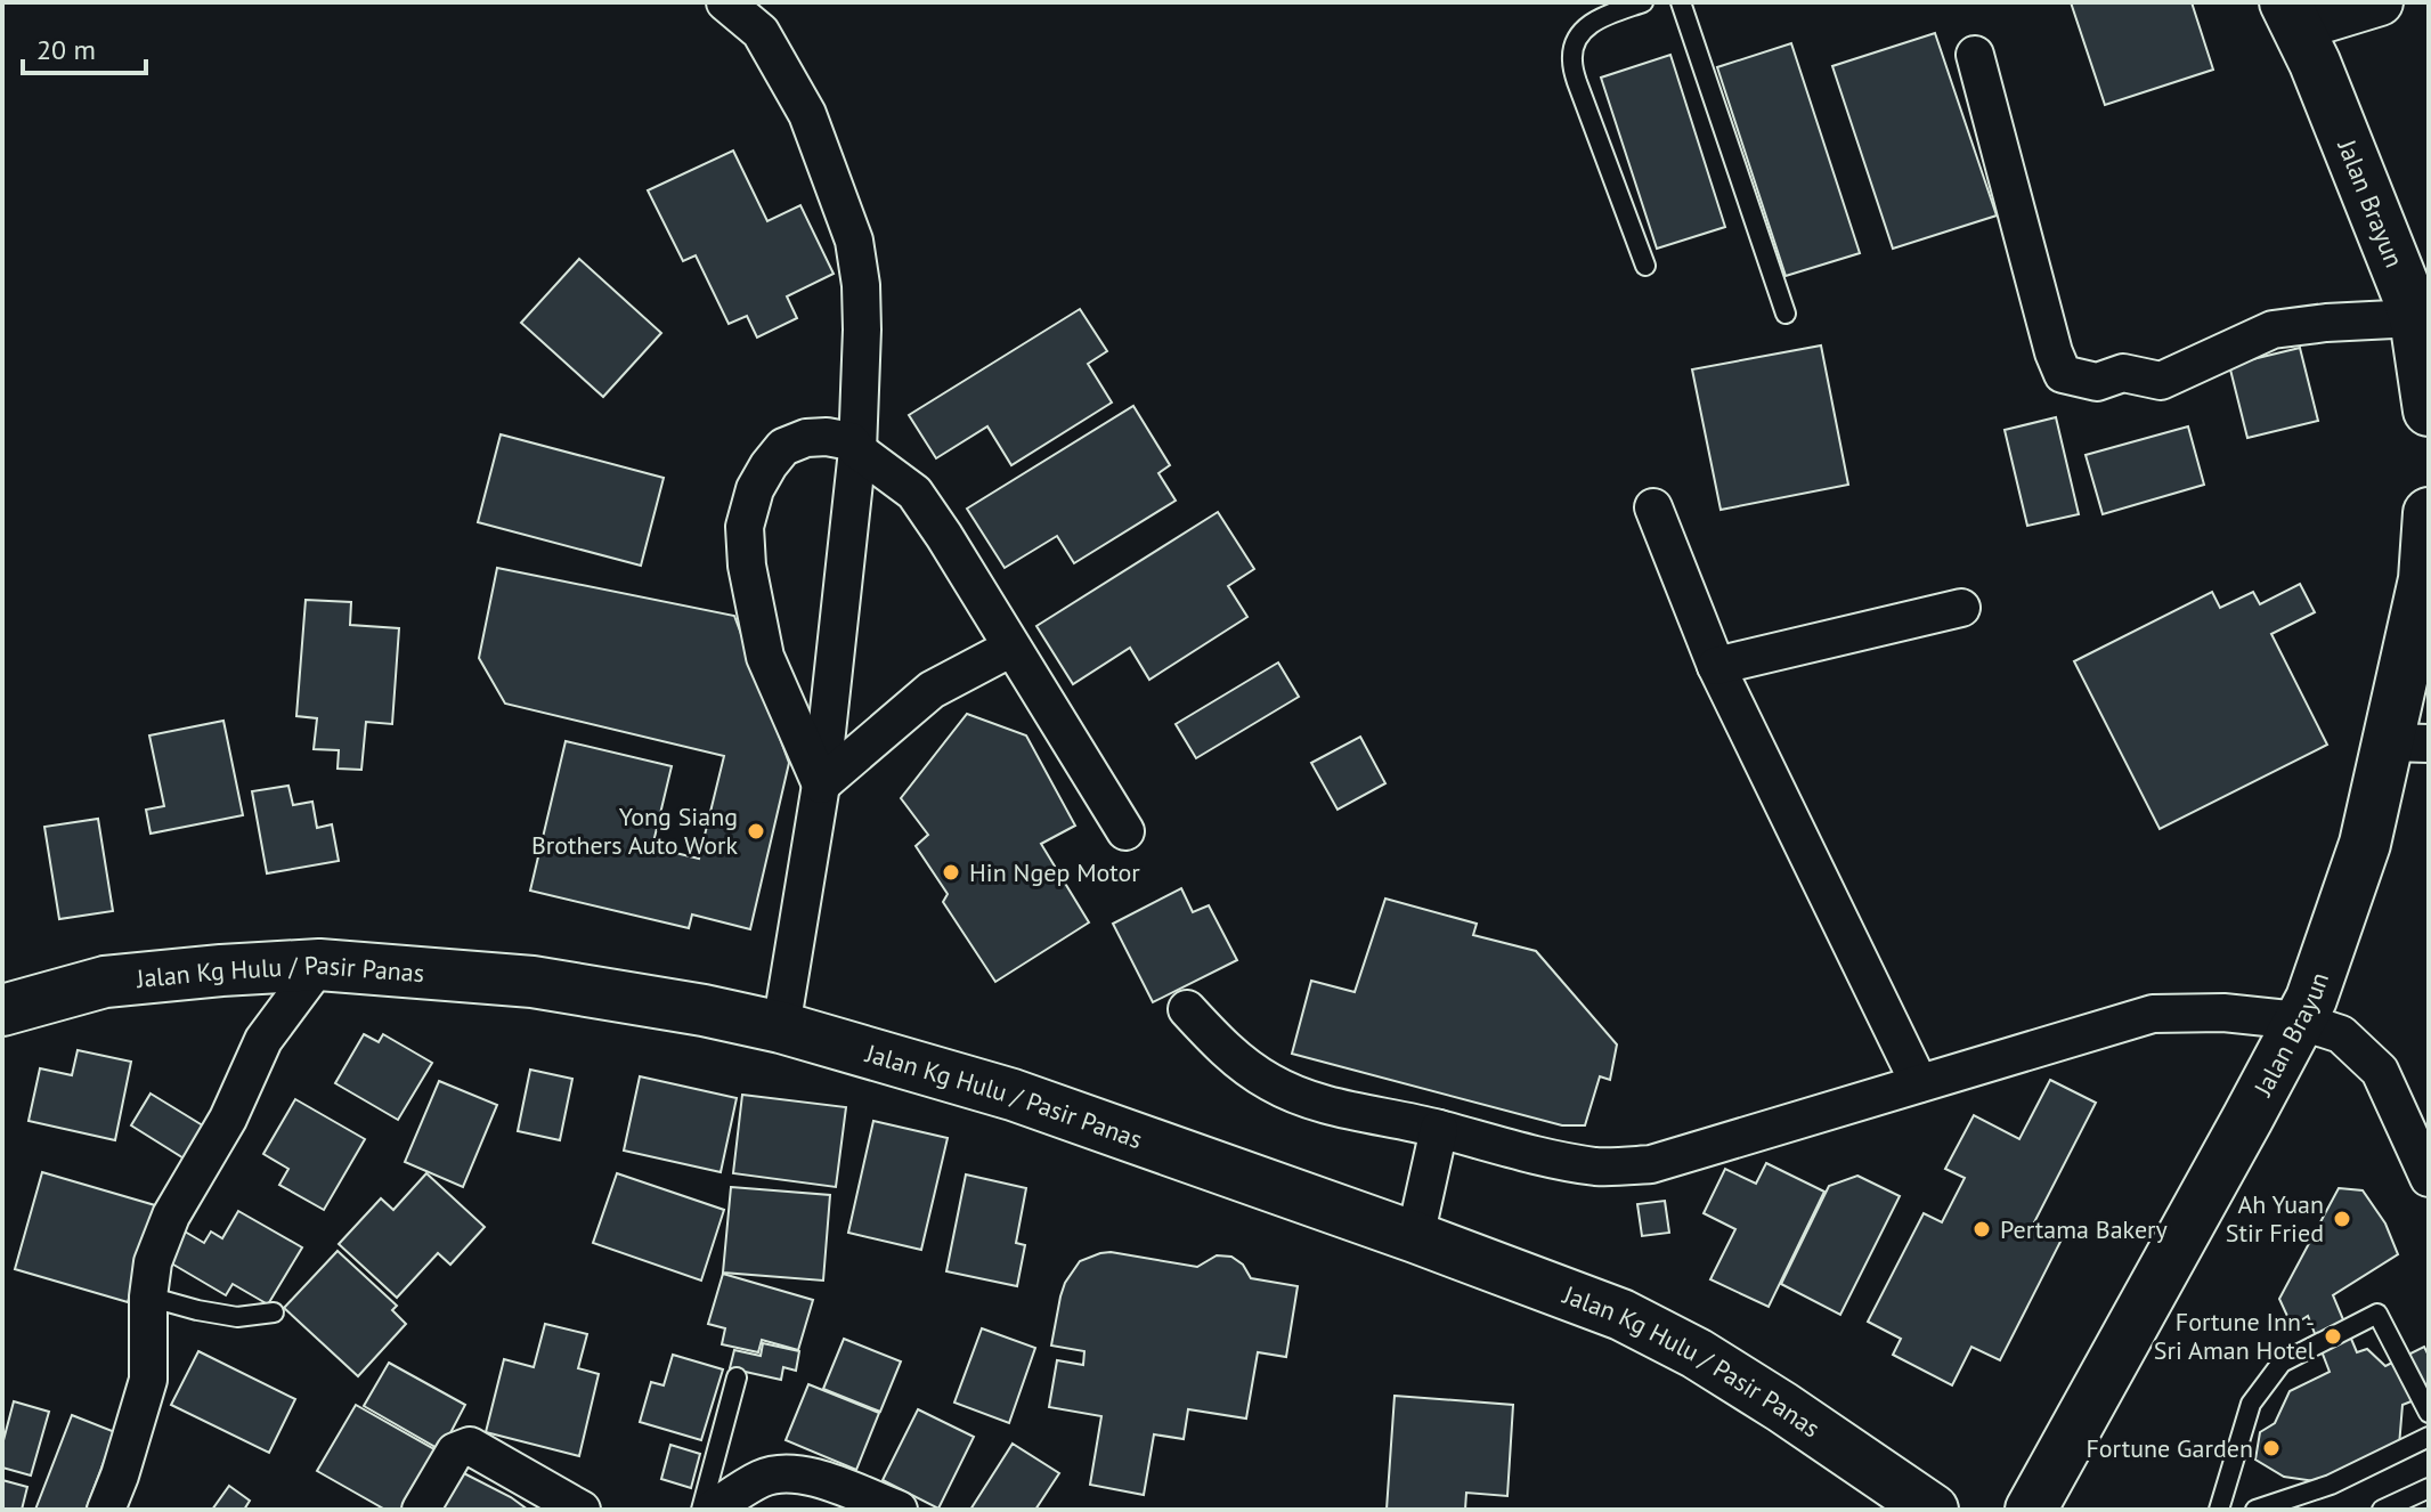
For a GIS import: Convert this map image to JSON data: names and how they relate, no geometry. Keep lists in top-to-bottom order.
{
  "streets": {
    "main road": ["Jalan Brayun", "Jalan Kg Hulu / Pasir Panas"]
  },
  "places": [
    "Yong Siang Brothers Auto Work",
    "Hin Ngep Motor",
    "Ah Yuan Stir Fried",
    "Pertama Bakery",
    "Fortune Inn - Sri Aman Hotel",
    "Fortune Garden"
  ],
  "scale_bar": "20 m"
}
